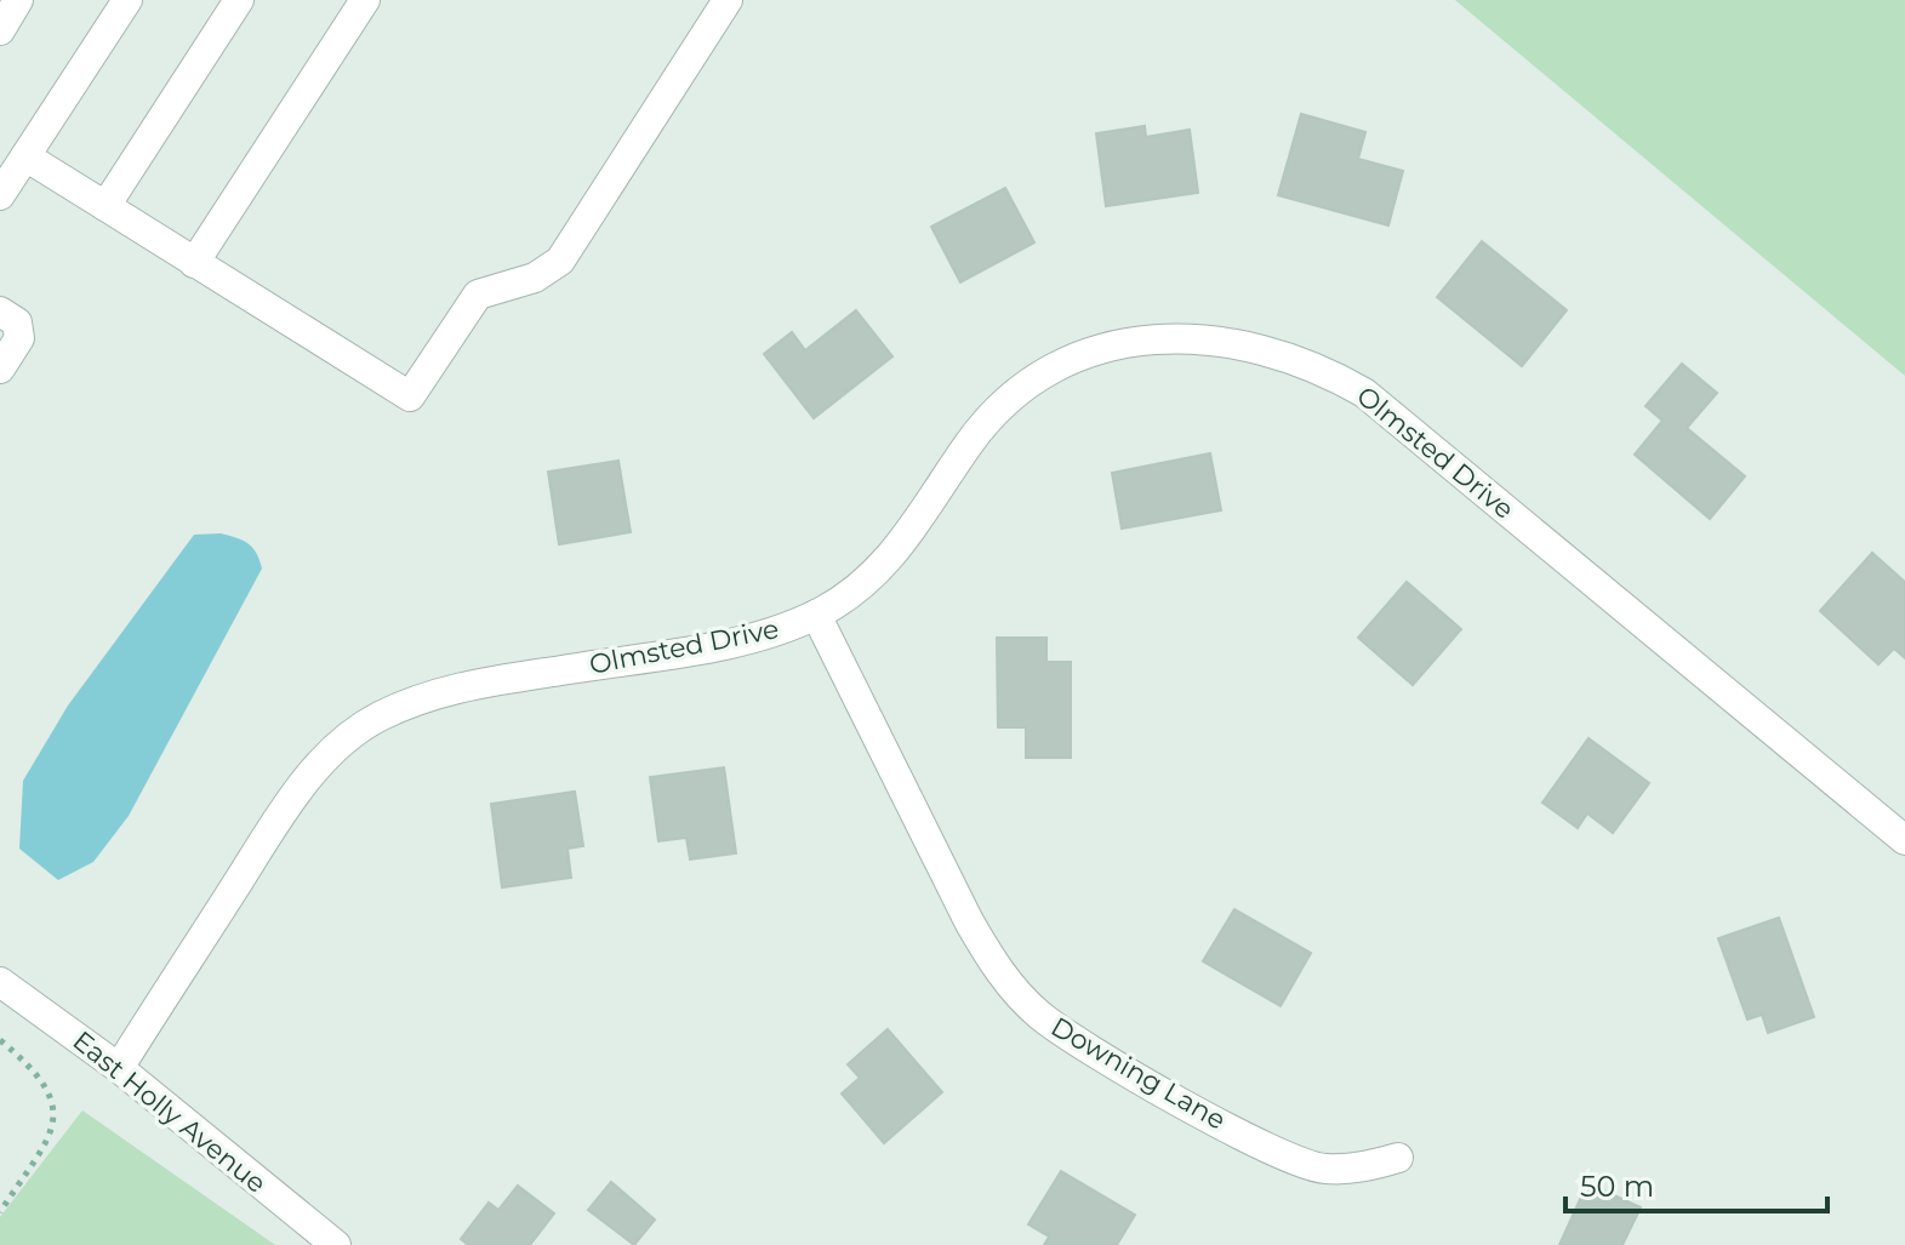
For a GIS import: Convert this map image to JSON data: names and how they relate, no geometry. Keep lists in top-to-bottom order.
{
  "streets": {
    "street": ["Olmsted Drive", "Downing Lane", "East Holly Avenue"]
  },
  "crossings": [
    ["Olmsted Drive", "Downing Lane"],
    ["Olmsted Drive", "East Holly Avenue"]
  ],
  "scale_bar": "50 m"
}
